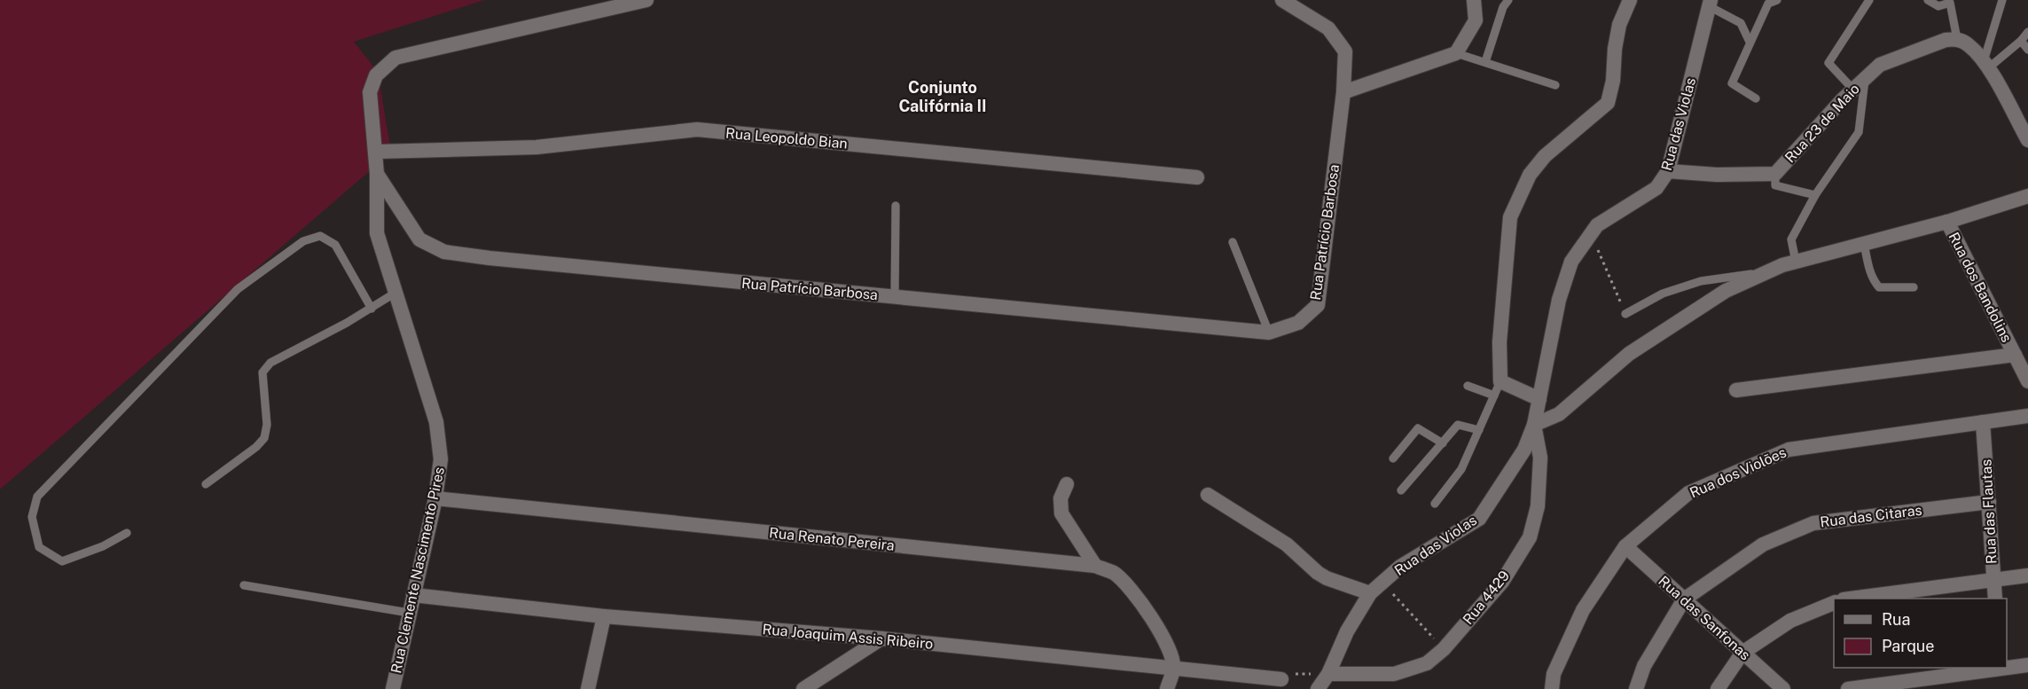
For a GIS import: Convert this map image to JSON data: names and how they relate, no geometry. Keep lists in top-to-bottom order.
{
  "streets": {
    "street": [
      "Rua 23 de Maio",
      "Rua das Violas",
      "Rua Leopoldo Bian",
      "Rua Patrício Barbosa",
      "Rua dos Bandolins",
      "Rua dos Violões",
      "Rua das Flautas",
      "Rua das Citaras",
      "Rua Renato Pereira",
      "Rua Clemente Nascimento Pires",
      "Rua 4429",
      "Rua das Sanfonas",
      "Rua Joaquim Assis Ribeiro"
    ]
  },
  "crossings": [
    ["Rua 23 de Maio", "Rua das Violas"],
    ["Rua das Violas", "Rua 4429"],
    ["Rua Patrício Barbosa", "Rua Clemente Nascimento Pires"],
    ["Rua dos Violões", "Rua das Flautas"],
    ["Rua dos Violões", "Rua das Sanfonas"],
    ["Rua das Flautas", "Rua das Citaras"],
    ["Rua das Citaras", "Rua das Sanfonas"],
    ["Rua Renato Pereira", "Rua Clemente Nascimento Pires"],
    ["Rua Renato Pereira", "Rua Joaquim Assis Ribeiro"],
    ["Rua Clemente Nascimento Pires", "Rua Joaquim Assis Ribeiro"]
  ],
  "districts": ["Conjunto Califórnia II"],
  "legend": ["Rua", "Parque"]
}
